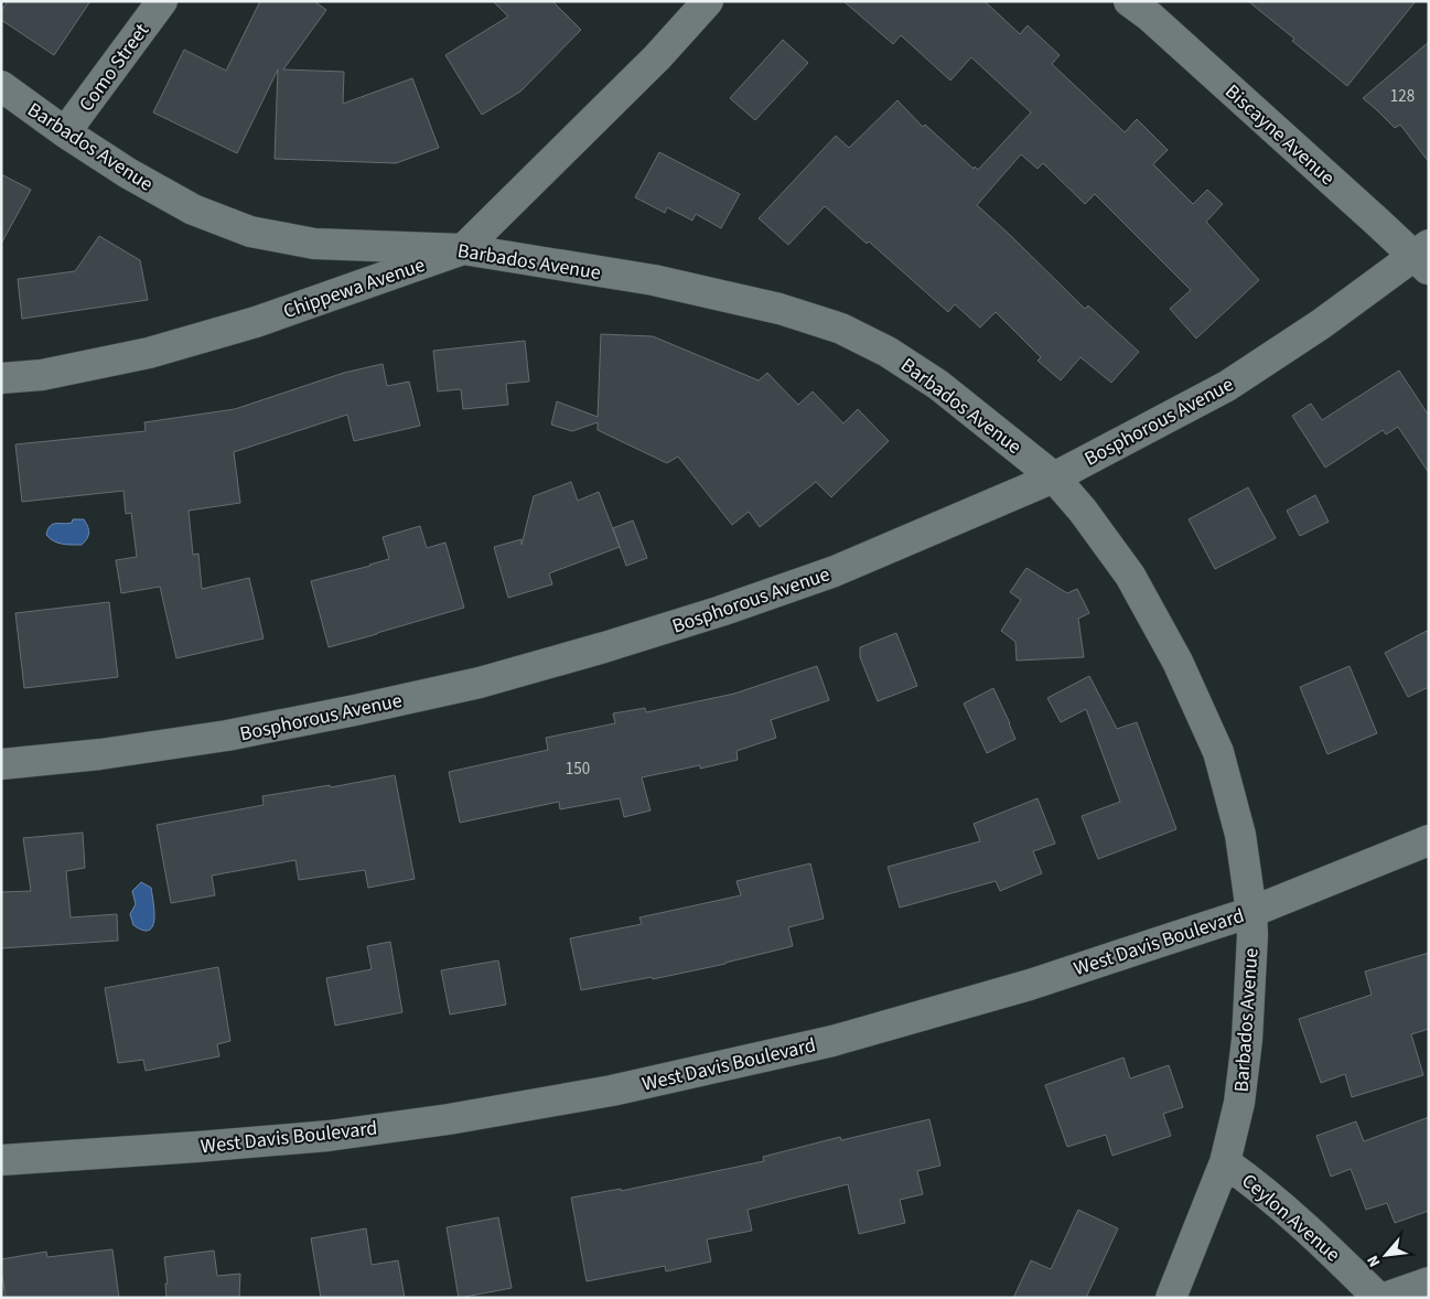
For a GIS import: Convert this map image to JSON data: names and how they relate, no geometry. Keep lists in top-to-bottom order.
{
  "streets": {
    "street": [
      "Como Street",
      "Biscayne Avenue",
      "Barbados Avenue",
      "Chippewa Avenue",
      "Bosphorous Avenue",
      "West Davis Boulevard",
      "Ceylon Avenue"
    ]
  },
  "crossings": [
    ["Como Street", "Barbados Avenue"],
    ["Biscayne Avenue", "Bosphorous Avenue"],
    ["Barbados Avenue", "Chippewa Avenue"],
    ["Barbados Avenue", "Bosphorous Avenue"],
    ["Barbados Avenue", "West Davis Boulevard"],
    ["Barbados Avenue", "Ceylon Avenue"]
  ],
  "house_numbers": ["128", "150"],
  "north": "bottom left"
}
